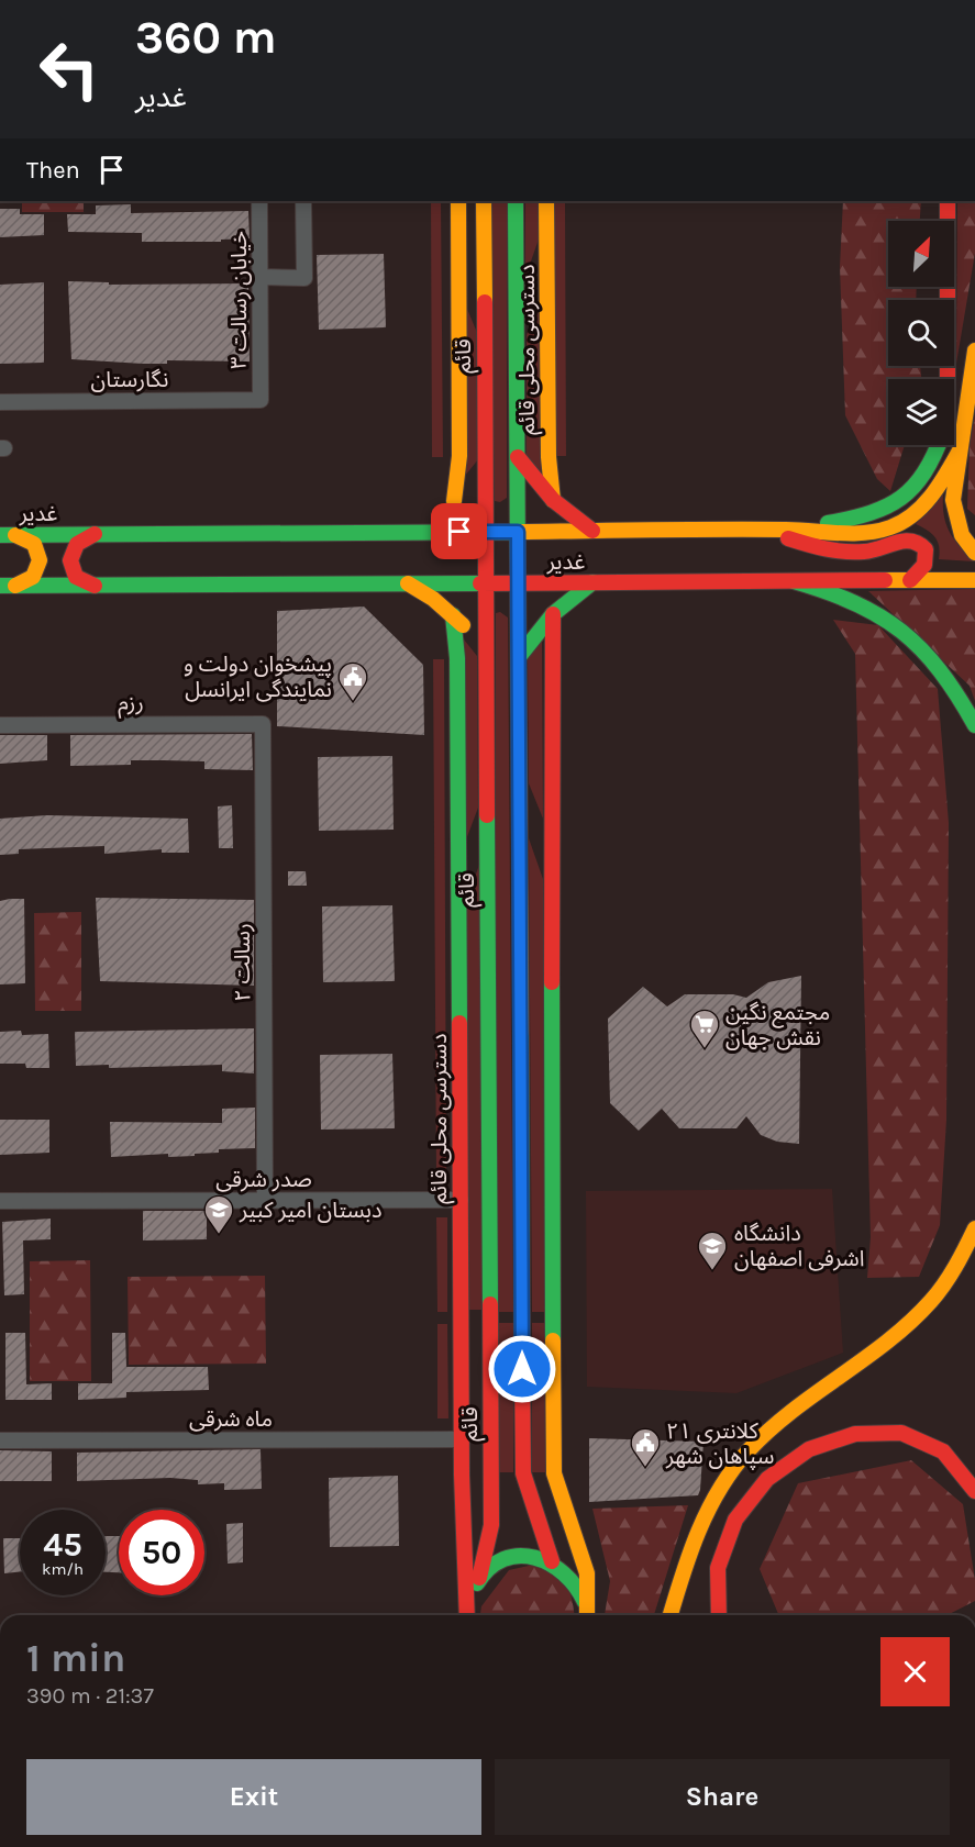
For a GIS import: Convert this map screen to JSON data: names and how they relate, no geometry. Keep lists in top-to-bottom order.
{
  "streets": {
    "main road": ["دسترسی محلی قائم", "قائم", "غدیر"],
    "street": [
      "خیابان رسالت ۳",
      "نگارستان",
      "رزم",
      "رسالت ۲",
      "صدر شرقی",
      "ماه شرقی"
    ]
  },
  "crossings": [
    ["خیابان رسالت ۳", "نگارستان"],
    ["دسترسی محلی قائم", "صدر شرقی"],
    ["دسترسی محلی قائم", "ماه شرقی"],
    ["قائم", "غدیر"],
    ["رزم", "رسالت ۲"],
    ["رسالت ۲", "صدر شرقی"]
  ],
  "places": {
    "public building": ["پیشخوان دولت و نمایندگی ایرانسل", "کلانتری ۲۱ سپاهان شهر"],
    "supermarket": ["مجتمع نگین نقش جهان"],
    "school or university": ["دبستان امیر کبیر", "دانشگاه اشرفی اصفهان"]
  },
  "north": "top right",
  "page": {
    "turn": ["360 m", "غدیر"],
    "then": "Then",
    "speed": "45 km/h",
    "limit": "50",
    "heading": ["1 min", "390 m · 21:37"],
    "buttons": ["Exit", "Share"]
  }
}
